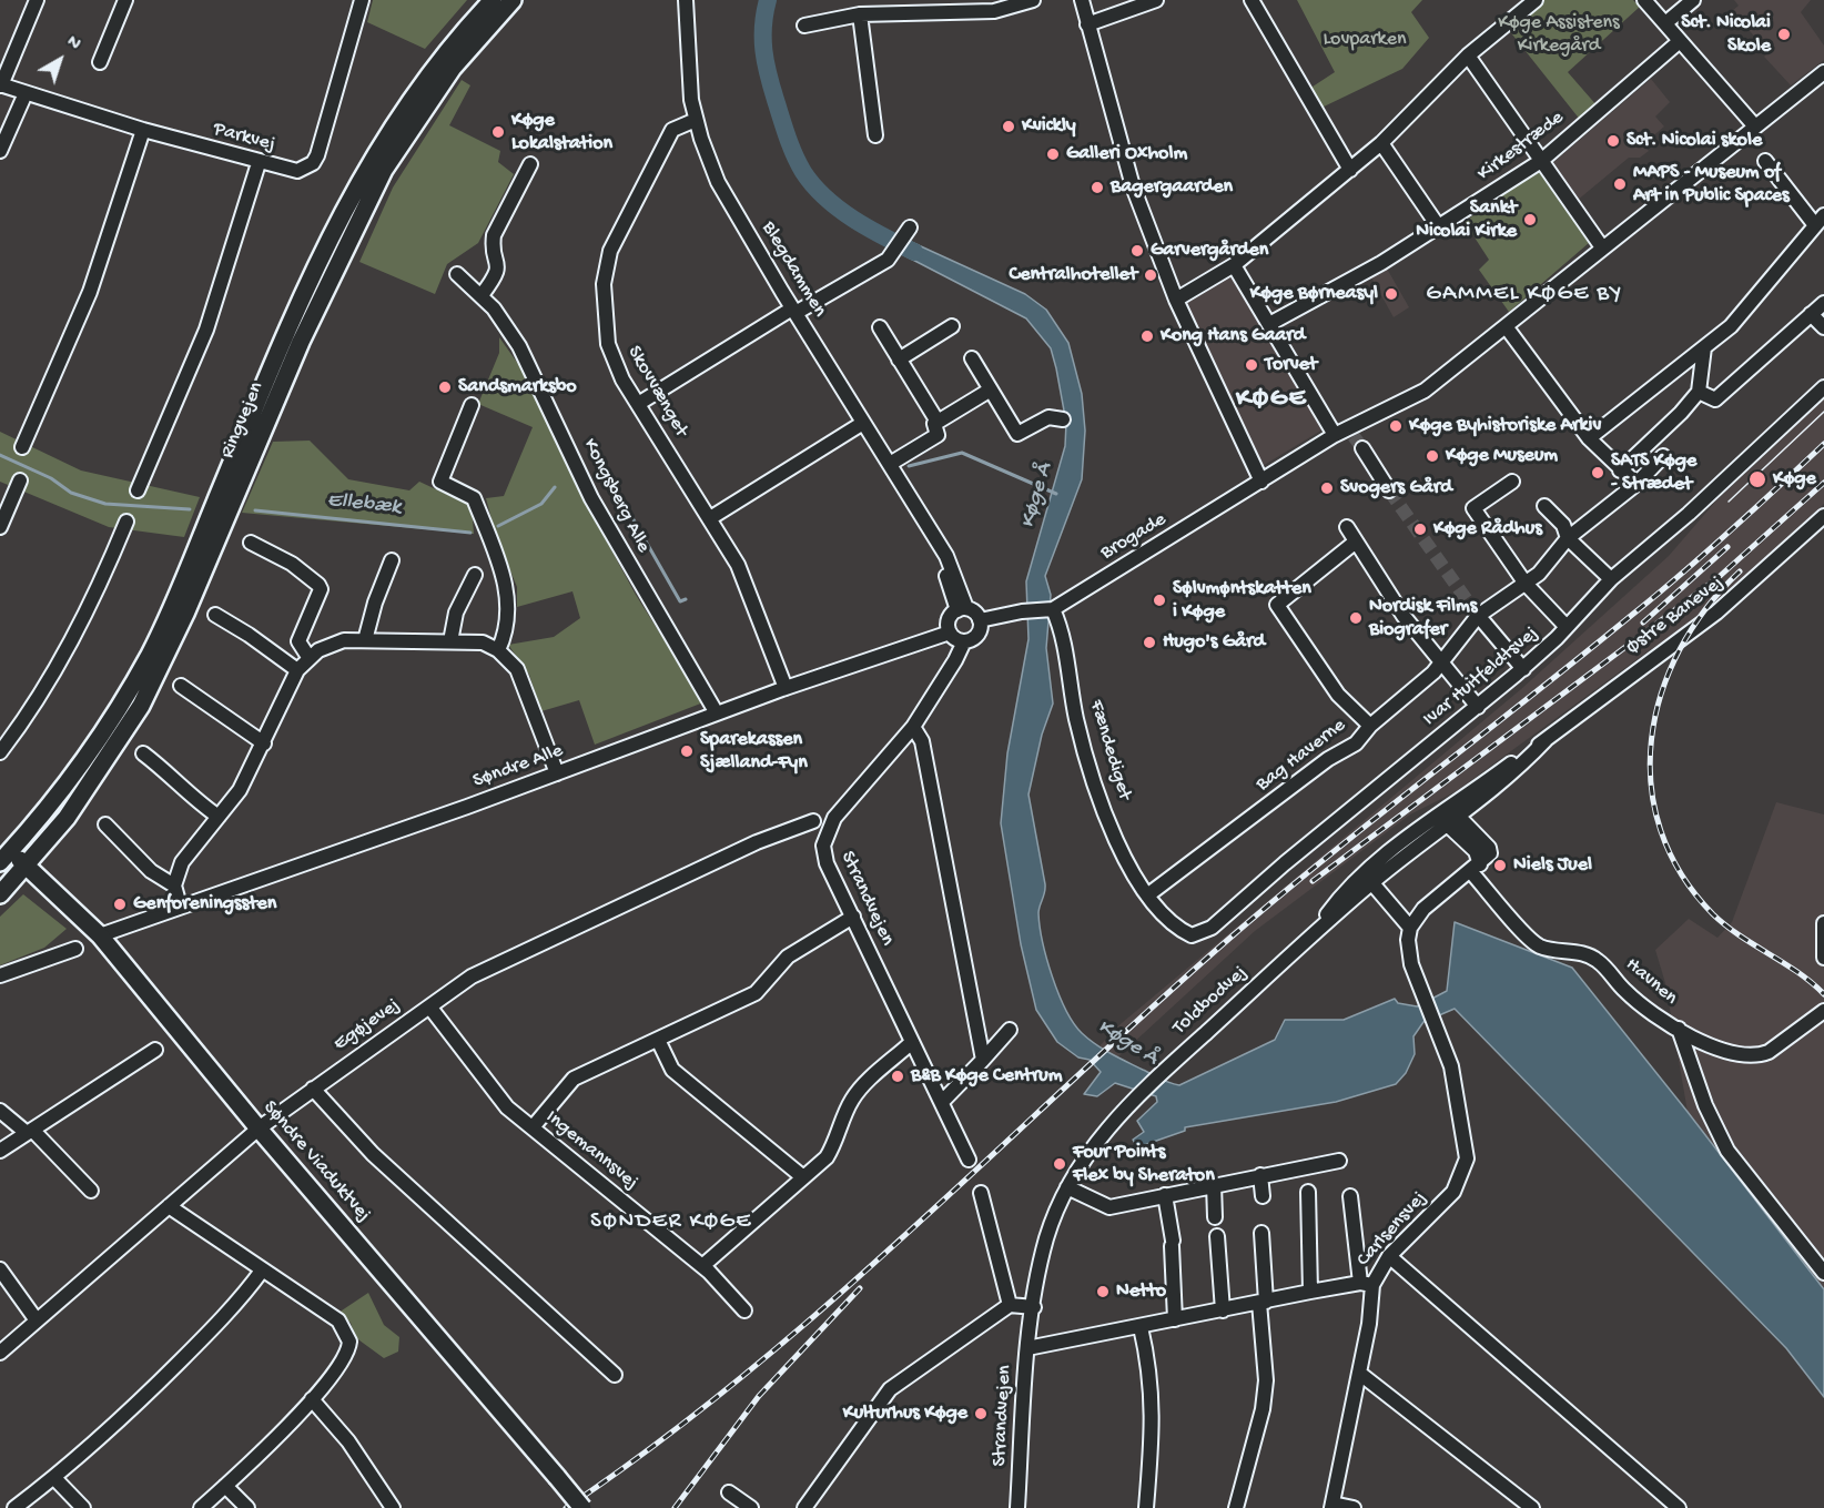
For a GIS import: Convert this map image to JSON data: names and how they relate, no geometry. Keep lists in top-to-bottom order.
{
  "streets": {
    "main road": ["Ringvejen", "Søndre Viaduktvej"],
    "street": [
      "Parkvej",
      "Kirkestræde",
      "Blegdammen",
      "Skovvænget",
      "Kongsberg Alle",
      "Brogade",
      "Østre Banevej",
      "Ivar Huitfeldtsvej",
      "Fændediget",
      "Bag Haverne",
      "Søndre Alle",
      "Strandvejen",
      "Havnen",
      "Toldbodvej",
      "Egøjevej",
      "Ingemannsvej",
      "Carlsensvej"
    ]
  },
  "crossings": [
    ["Blegdammen", "Skovvænget"],
    ["Blegdammen", "Brogade"],
    ["Blegdammen", "Søndre Alle"],
    ["Blegdammen", "Strandvejen"],
    ["Skovvænget", "Søndre Alle"],
    ["Ringvejen", "Søndre Viaduktvej"],
    ["Kongsberg Alle", "Søndre Alle"],
    ["Brogade", "Fændediget"],
    ["Brogade", "Søndre Alle"],
    ["Brogade", "Strandvejen"],
    ["Østre Banevej", "Havnen"],
    ["Østre Banevej", "Toldbodvej"],
    ["Ivar Huitfeldtsvej", "Fændediget"],
    ["Ivar Huitfeldtsvej", "Bag Haverne"],
    ["Fændediget", "Bag Haverne"],
    ["Søndre Alle", "Strandvejen"],
    ["Søndre Alle", "Søndre Viaduktvej"],
    ["Strandvejen", "Toldbodvej"],
    ["Strandvejen", "Carlsensvej"],
    ["Havnen", "Toldbodvej"],
    ["Egøjevej", "Ingemannsvej"],
    ["Egøjevej", "Søndre Viaduktvej"]
  ],
  "districts": ["GAMMEL KØGE BY", "KØGE", "SØNDER KØGE"],
  "water": ["Køge Å", "Ellebæk"],
  "parks": ["Køge Assistens Kirkegård", "Lovparken"],
  "places": [
    "Sct. Nicolai Skole",
    "Kvickly",
    "Køge Lokalstation",
    "Sct. Nicolai skole",
    "Galleri Oxholm",
    "MAPS - Museum of Art in Public Spaces",
    "Bagergaarden",
    "Sankt Nicolai Kirke",
    "Garvergården",
    "Centralhotellet",
    "Køge Børneasyl",
    "Kong Hans Gaard",
    "Torvet",
    "Sandsmarksbo",
    "Køge Byhistoriske Arkiv",
    "Køge Museum",
    "SATS Køge - Strædet",
    "Køge",
    "Svogers Gård",
    "Køge Rådhus",
    "Sølvmøntskatten i Køge",
    "Nordisk Films Biografer",
    "Hugo's Gård",
    "Sparekassen Sjælland-Fyn",
    "Niels Juel",
    "Genforeningssten",
    "B&B Køge Centrum",
    "Four Points Flex by Sheraton",
    "Netto",
    "Kulturhus Køge"
  ],
  "north": "top right"
}
